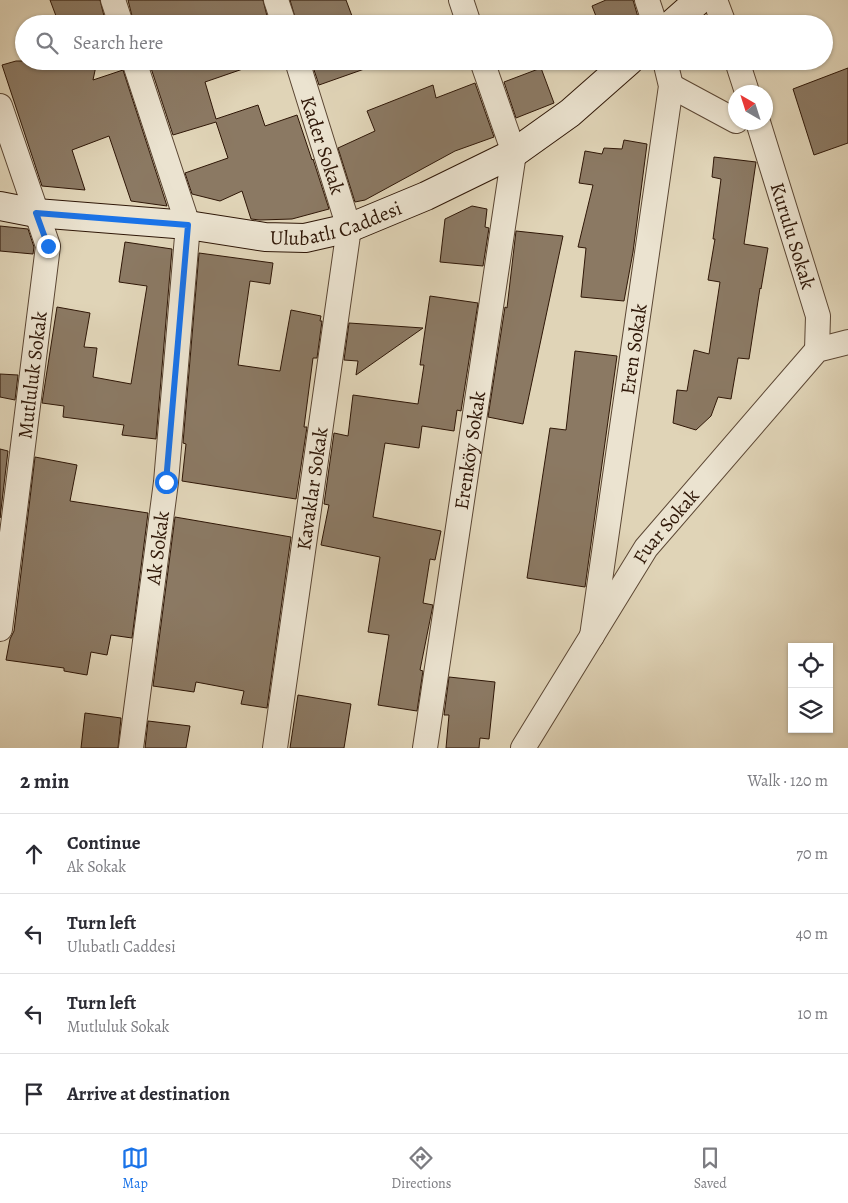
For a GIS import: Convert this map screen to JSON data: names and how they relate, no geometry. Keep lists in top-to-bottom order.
{
  "streets": {
    "street": [
      "Kader Sokak",
      "Ulubatlı Caddesi",
      "Kurulu Sokak",
      "Eren Sokak",
      "Mutluluk Sokak",
      "Erenköy Sokak",
      "Kavaklar Sokak",
      "Fuar Sokak",
      "Ak Sokak"
    ]
  },
  "crossings": [
    ["Kader Sokak", "Ulubatlı Caddesi"],
    ["Kader Sokak", "Kavaklar Sokak"],
    ["Ulubatlı Caddesi", "Mutluluk Sokak"],
    ["Ulubatlı Caddesi", "Erenköy Sokak"],
    ["Ulubatlı Caddesi", "Kavaklar Sokak"],
    ["Ulubatlı Caddesi", "Ak Sokak"],
    ["Kurulu Sokak", "Fuar Sokak"],
    ["Eren Sokak", "Fuar Sokak"]
  ],
  "north": "top left",
  "page": {
    "search": "Search here",
    "heading": ["2 min", "Walk · 120 m"],
    "list": [
      ["Continue", "Ak Sokak", "70 m"],
      ["Turn left", "Ulubatlı Caddesi", "40 m"],
      ["Turn left", "Mutluluk Sokak", "10 m"],
      "Arrive at destination"
    ],
    "nav": ["Map", "Directions", "Saved"]
  }
}
